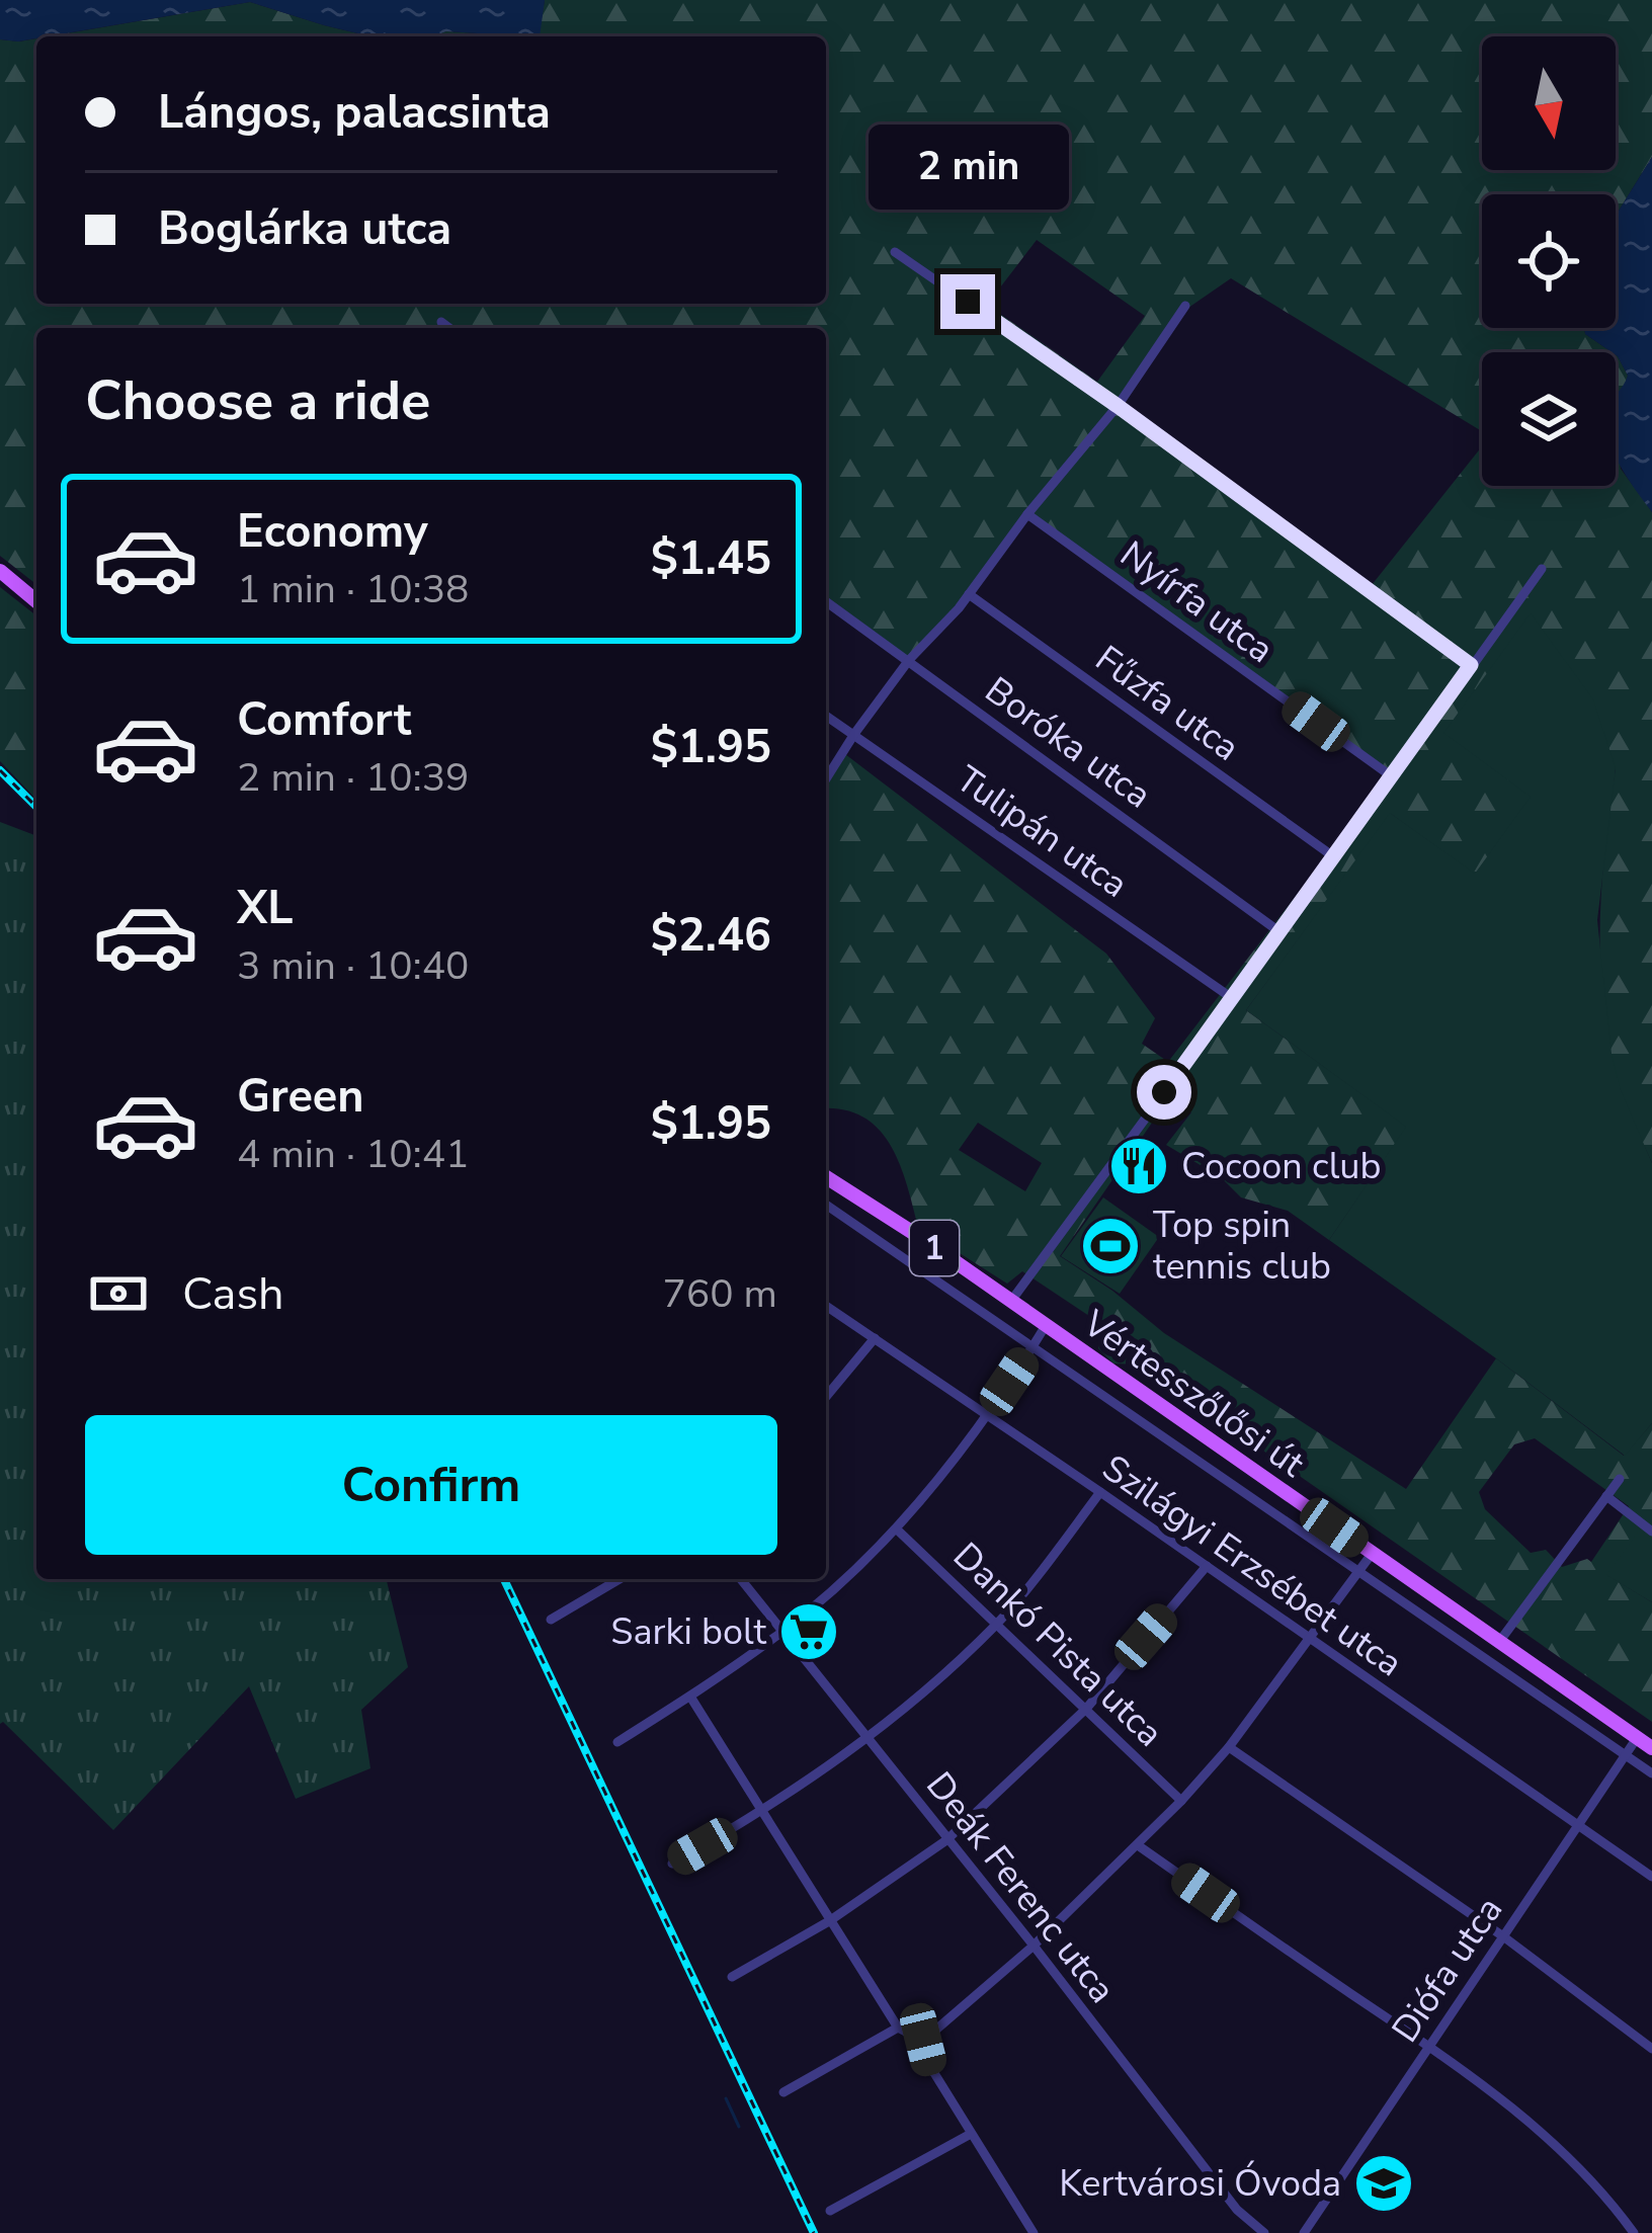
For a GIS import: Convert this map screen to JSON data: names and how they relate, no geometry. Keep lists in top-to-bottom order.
{
  "streets": {
    "main road": ["1", "Vértesszőlősi út"],
    "street": [
      "Nyírfa utca",
      "Fűzfa utca",
      "Boróka utca",
      "Tulipán utca",
      "Szilágyi Erzsébet utca",
      "Dankó Pista utca",
      "Deák Ferenc utca",
      "Diófa utca"
    ]
  },
  "crossings": [
    ["Vértesszőlősi út", "Diófa utca"],
    ["Szilágyi Erzsébet utca", "Diófa utca"]
  ],
  "places": {
    "restaurant": ["Cocoon club"],
    "sports": ["Top spin tennis club"],
    "supermarket": ["Sarki bolt"],
    "school or university": ["Kertvárosi Óvoda"]
  },
  "north": "bottom",
  "page": {
    "banner": ["Lángos, palacsinta", "Boglárka utca"],
    "bubble": "2 min",
    "heading": "Choose a ride",
    "list": [
      {
        "name": "Economy",
        "note": "1 min · 10:38",
        "value": "$1.45"
      },
      {
        "name": "Comfort",
        "note": "2 min · 10:39",
        "value": "$1.95"
      },
      {
        "name": "XL",
        "note": "3 min · 10:40",
        "value": "$2.46"
      },
      {
        "name": "Green",
        "note": "4 min · 10:41",
        "value": "$1.95"
      }
    ],
    "pay": ["Cash", "760 m"],
    "buttons": "Confirm"
  }
}
